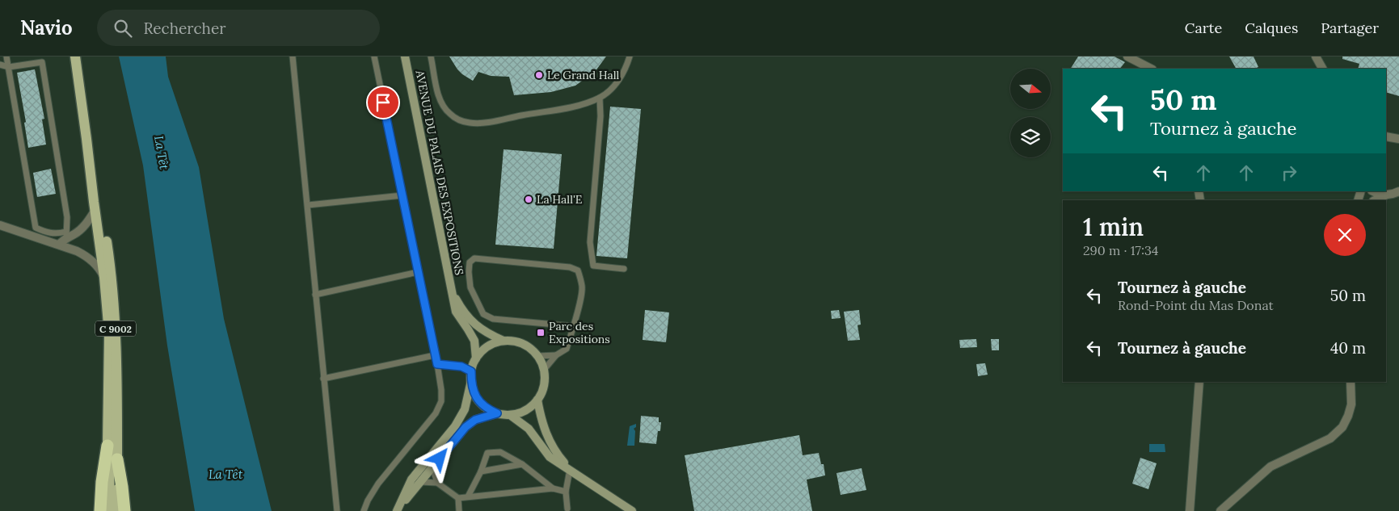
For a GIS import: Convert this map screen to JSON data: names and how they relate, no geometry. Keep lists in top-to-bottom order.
{
  "streets": {
    "main road": ["AVENUE DU PALAIS DES EXPOSITIONS", "C 9002"]
  },
  "water": ["La Têt"],
  "places": {
    "other": ["Le Grand Hall", "La Hall'E"],
    "transit": ["Parc des Expositions"]
  },
  "north": "right",
  "page": {
    "header": "Navio",
    "search": "Rechercher",
    "nav": ["Carte", "Calques", "Partager"],
    "turn": ["50 m", "Tournez à gauche"],
    "heading": ["1 min", "290 m · 17:34"],
    "list": [
      {
        "name": "Tournez à gauche",
        "note": "Rond-Point du Mas Donat",
        "value": "50 m"
      },
      {
        "name": "Tournez à gauche",
        "value": "40 m"
      }
    ]
  }
}
